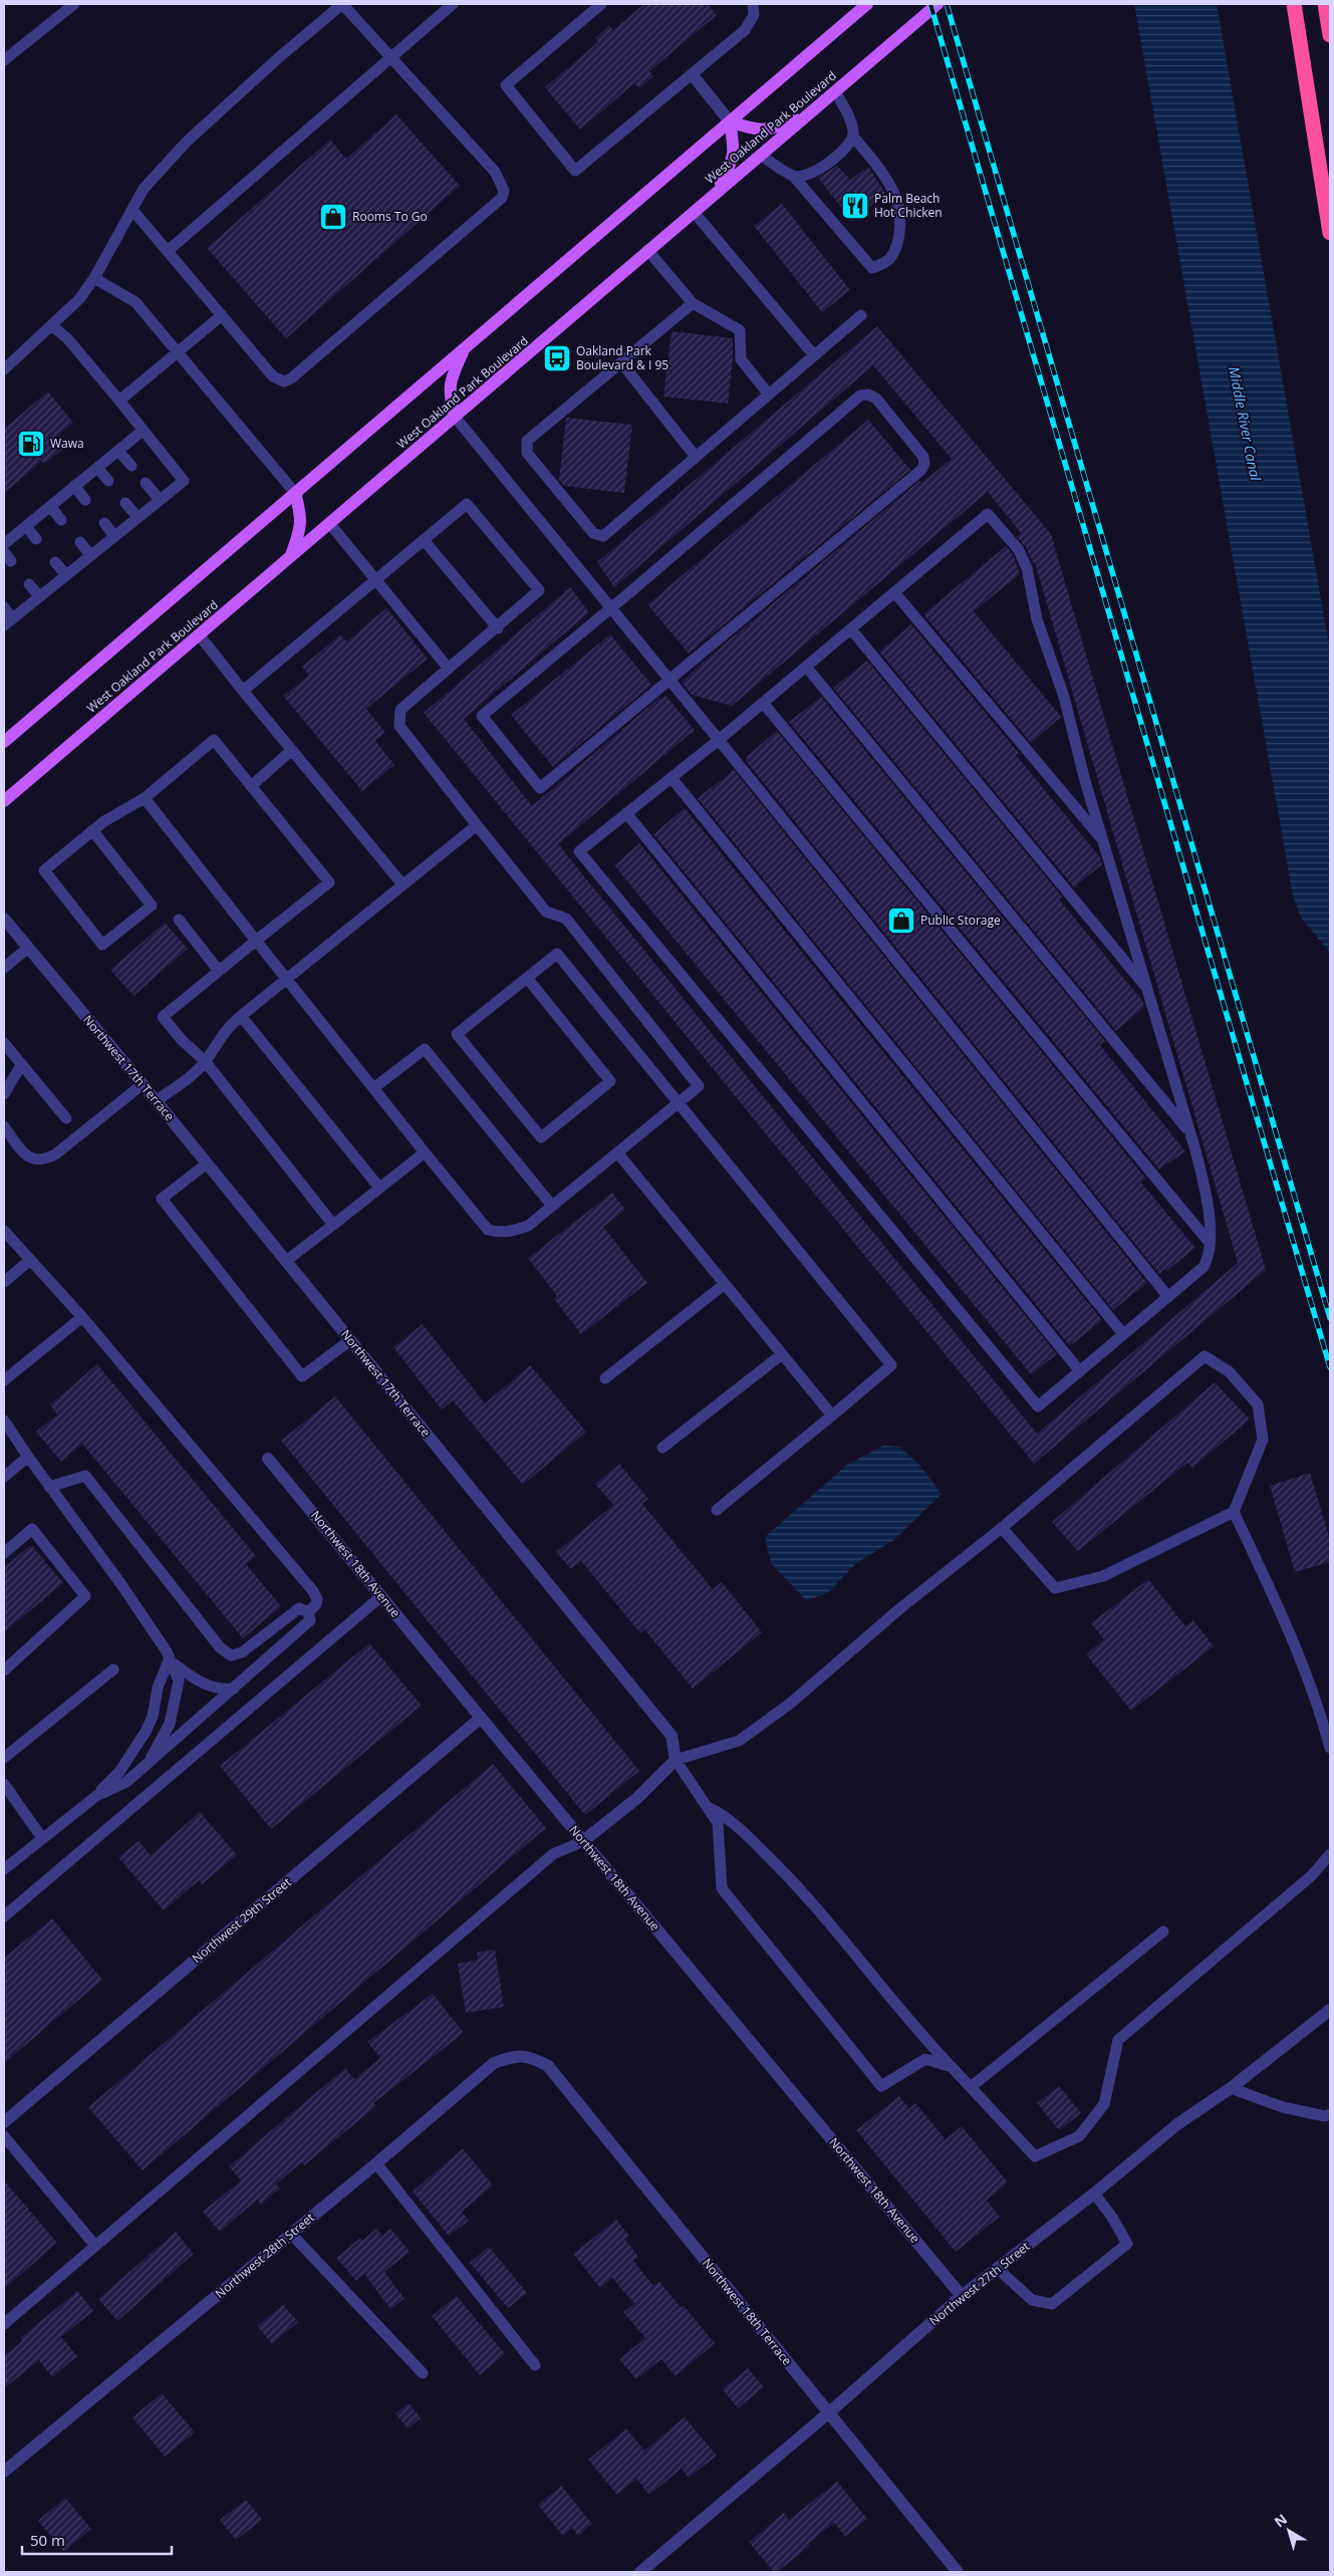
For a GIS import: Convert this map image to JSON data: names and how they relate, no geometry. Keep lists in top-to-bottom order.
{
  "streets": {
    "main road": ["West Oakland Park Boulevard"],
    "street": [
      "Northwest 17th Terrace",
      "Northwest 18th Avenue",
      "Northwest 29th Street",
      "Northwest 28th Street",
      "Northwest 27th Street",
      "Northwest 18th Terrace"
    ]
  },
  "crossings": [
    ["Northwest 18th Avenue", "Northwest 29th Street"],
    ["Northwest 18th Avenue", "Northwest 27th Street"],
    ["Northwest 28th Street", "Northwest 18th Terrace"],
    ["Northwest 27th Street", "Northwest 18th Terrace"]
  ],
  "water": ["Middle River Canal"],
  "places": {
    "restaurant": ["Palm Beach Hot Chicken"],
    "shop": ["Rooms To Go", "Public Storage"],
    "bus stop": ["Oakland Park Boulevard & I 95"],
    "fuel station": ["Wawa"]
  },
  "scale_bar": "50 m",
  "north": "top left"
}
